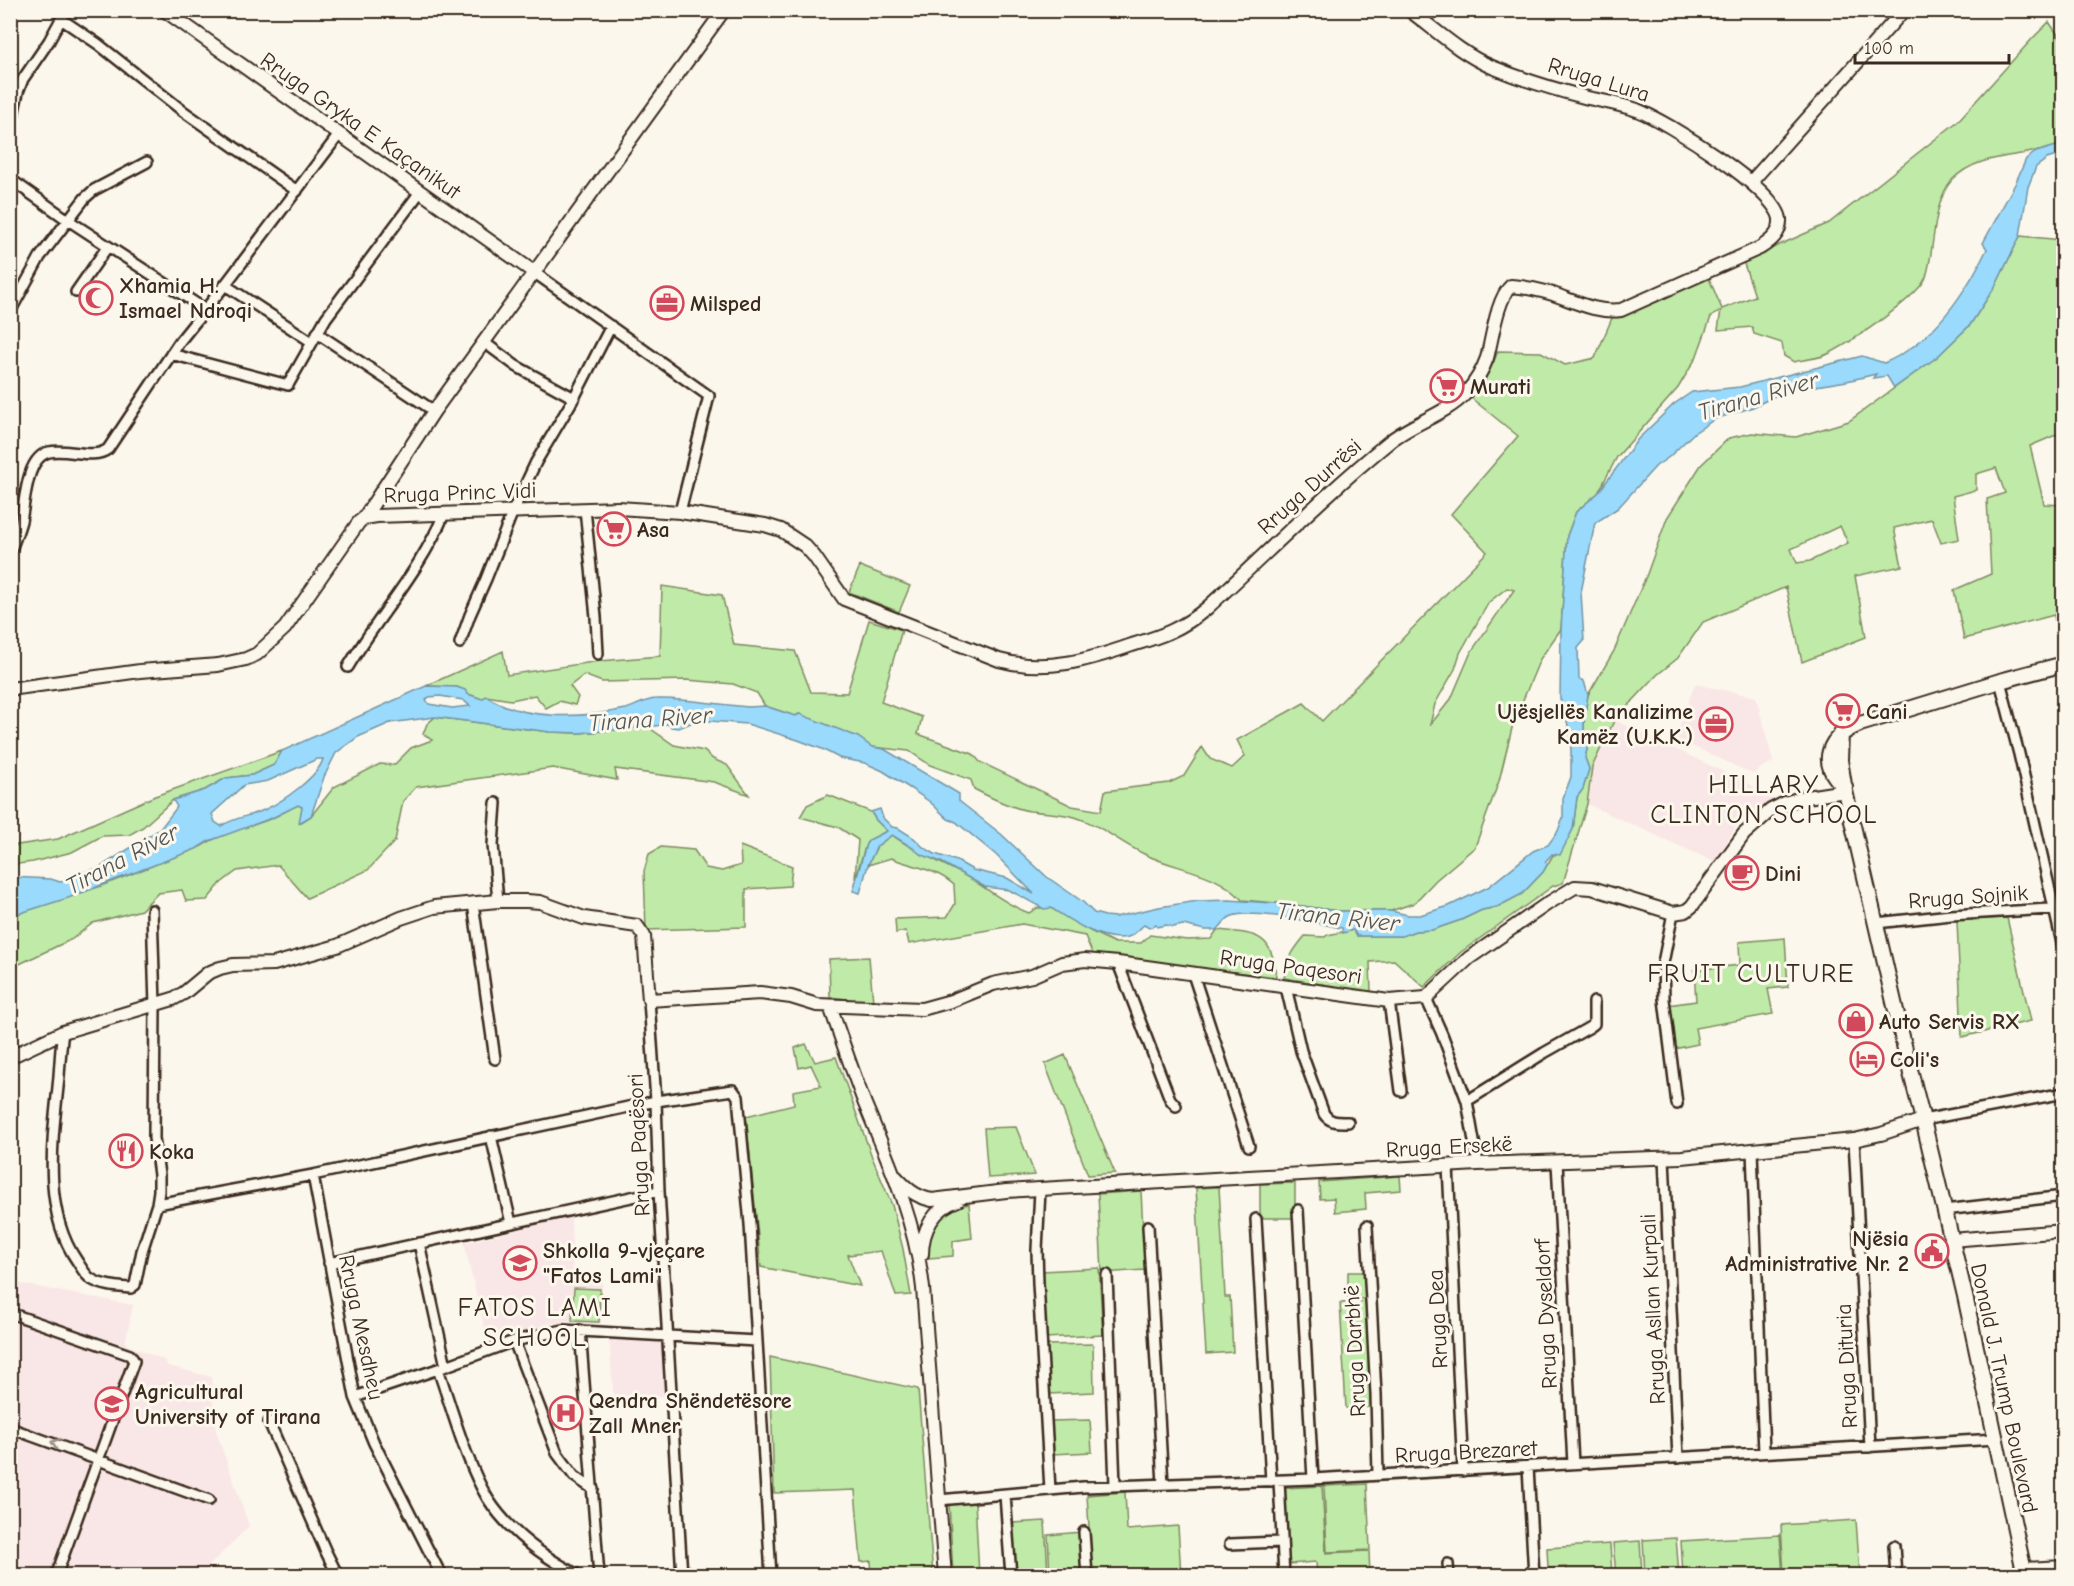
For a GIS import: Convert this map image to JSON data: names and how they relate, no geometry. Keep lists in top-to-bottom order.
{
  "streets": {
    "main road": ["Donald J. Trump Boulevard"],
    "street": [
      "Rruga Lura",
      "Rruga Gryka E Kaçanikut",
      "Rruga Durrësi",
      "Rruga Princ Vidi",
      "Rruga Sojnik",
      "Rruga Paqesori",
      "Rruga Paqësori",
      "Rruga Ersekë",
      "Rruga Asllan Kurpali",
      "Rruga Dyseldorf",
      "Rruga Dea",
      "Rruga Mesdheu",
      "Rruga Darbhë",
      "Rruga Dituria",
      "Rruga Brezaret"
    ]
  },
  "crossings": [
    ["Rruga Lura", "Rruga Durrësi"],
    ["Rruga Durrësi", "Rruga Princ Vidi"],
    ["Rruga Sojnik", "Donald J. Trump Boulevard"],
    ["Rruga Paqesori", "Rruga Paqësori"],
    ["Rruga Ersekë", "Rruga Asllan Kurpali"],
    ["Rruga Ersekë", "Rruga Dyseldorf"],
    ["Rruga Ersekë", "Rruga Dea"],
    ["Rruga Ersekë", "Rruga Dituria"],
    ["Rruga Ersekë", "Donald J. Trump Boulevard"],
    ["Rruga Asllan Kurpali", "Rruga Brezaret"],
    ["Rruga Dyseldorf", "Rruga Brezaret"],
    ["Rruga Dea", "Rruga Brezaret"],
    ["Rruga Darbhë", "Rruga Brezaret"],
    ["Rruga Dituria", "Rruga Brezaret"],
    ["Donald J. Trump Boulevard", "Rruga Brezaret"]
  ],
  "districts": ["HILLARY CLINTON SCHOOL", "FRUIT CULTURE", "FATOS LAMI SCHOOL"],
  "water": ["Tirana River"],
  "places": {
    "mosque": ["Xhamia H. Ismael Ndroqi"],
    "office": ["Milsped", "Ujësjellës Kanalizime Kamëz (U.K.K.)"],
    "supermarket": ["Murati", "Asa", "Cani"],
    "cafe": ["Dini"],
    "shop": ["Auto Servis RX"],
    "hotel": ["Coli's"],
    "restaurant": ["Koka"],
    "public building": ["Njësia Administrative Nr. 2"],
    "school or university": ["Shkolla 9-vjeçare \"Fatos Lami\"", "Agricultural University of Tirana"],
    "hospital": ["Qendra Shëndetësore Zall Mner"]
  },
  "scale_bar": "100 m"
}
